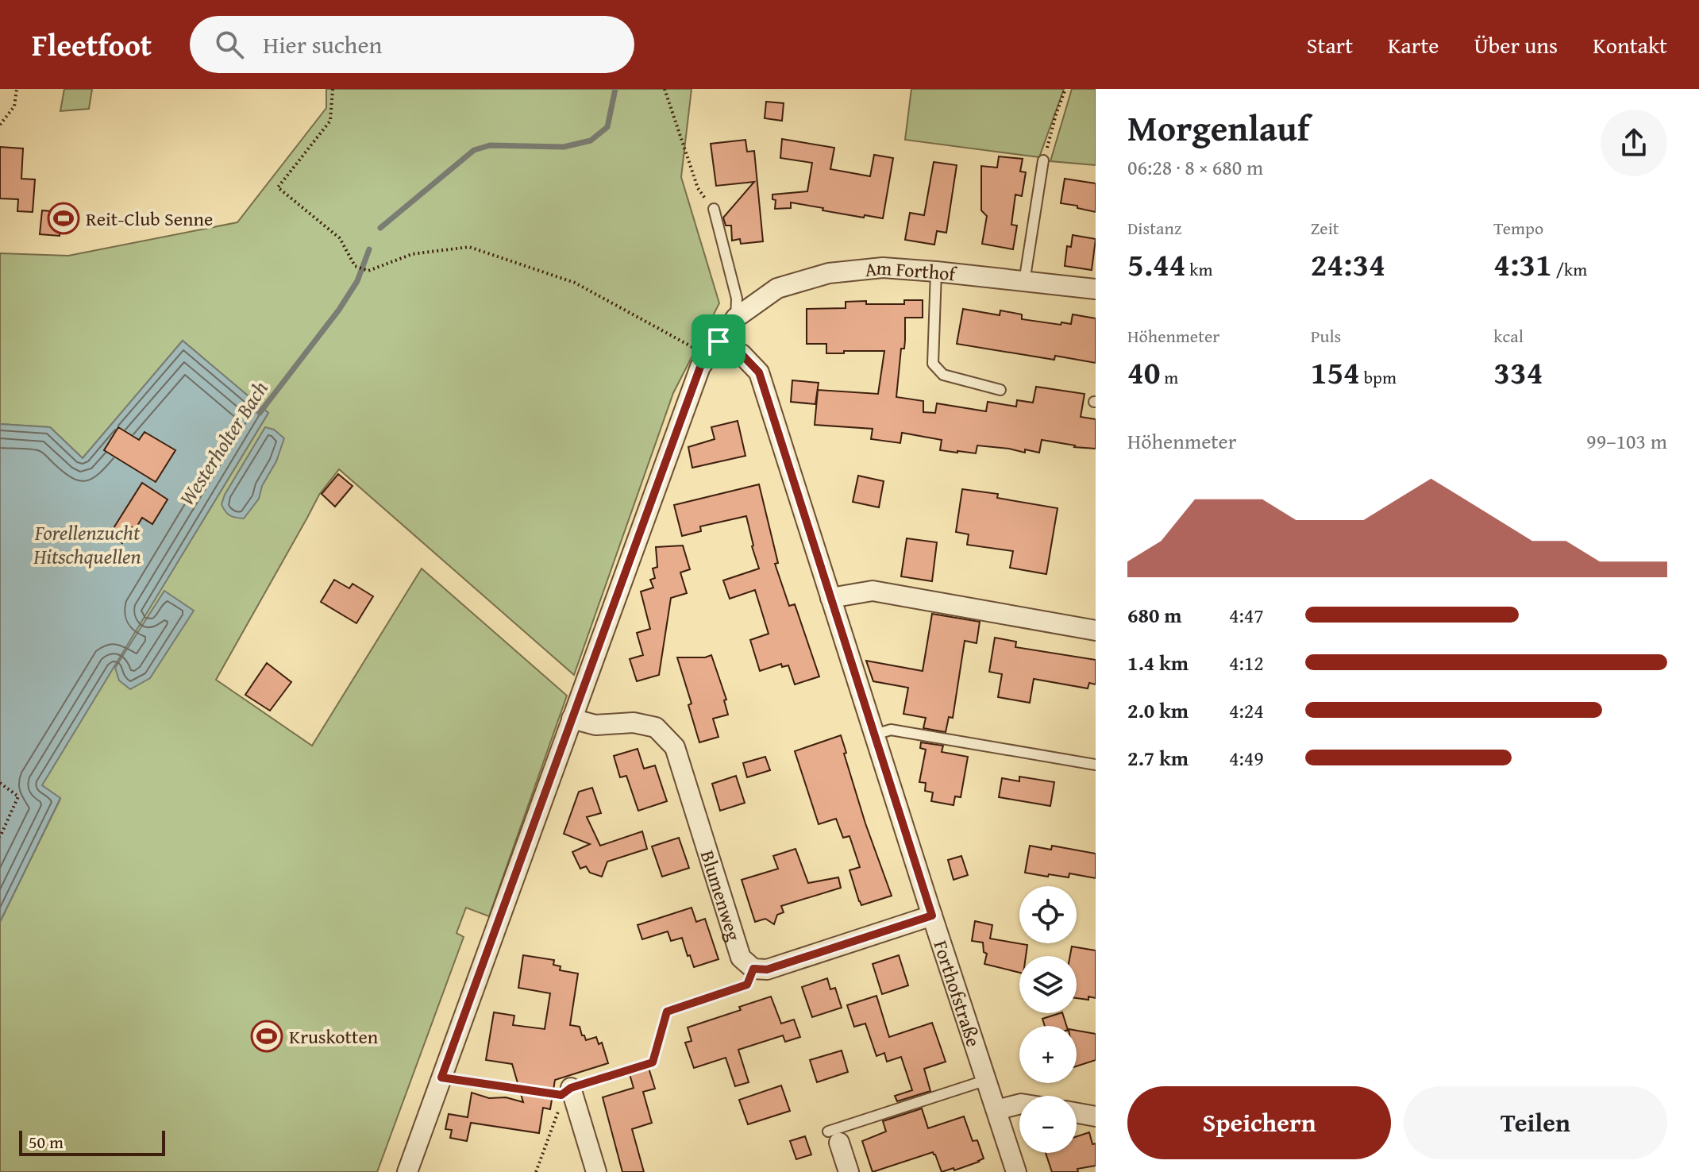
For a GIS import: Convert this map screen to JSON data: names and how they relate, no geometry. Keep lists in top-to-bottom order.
{
  "streets": {
    "street": ["Am Forthof", "Blumenweg", "Forthofstraße"]
  },
  "crossings": [
    ["Am Forthof", "Blumenweg"],
    ["Am Forthof", "Forthofstraße"]
  ],
  "water": ["Westerholter Bach", "Forellenzucht Hitschquellen"],
  "places": {
    "sports": ["Reit-Club Senne", "Kruskotten"]
  },
  "scale_bar": "50 m",
  "page": {
    "header": "Fleetfoot",
    "search": "Hier suchen",
    "nav": [
      "Start",
      "Karte",
      "Über uns",
      "Kontakt"
    ],
    "heading": ["Morgenlauf", "06:28 · 8 × 680 m"],
    "stats": [
      ["Distanz", "5.44 km"],
      ["Zeit", "24:34"],
      ["Tempo", "4:31 /km"],
      ["Höhenmeter", "40 m"],
      ["Puls", "154 bpm"],
      ["kcal", "334"]
    ],
    "chart": ["Höhenmeter", "99–103 m"],
    "list": [
      {
        "name": "680 m",
        "note": "4:47"
      },
      {
        "name": "1.4 km",
        "note": "4:12"
      },
      {
        "name": "2.0 km",
        "note": "4:24"
      },
      {
        "name": "2.7 km",
        "note": "4:49"
      }
    ],
    "map_buttons": ["+", "−"],
    "buttons": ["Speichern", "Teilen"],
    "scale": "50 m"
  }
}
